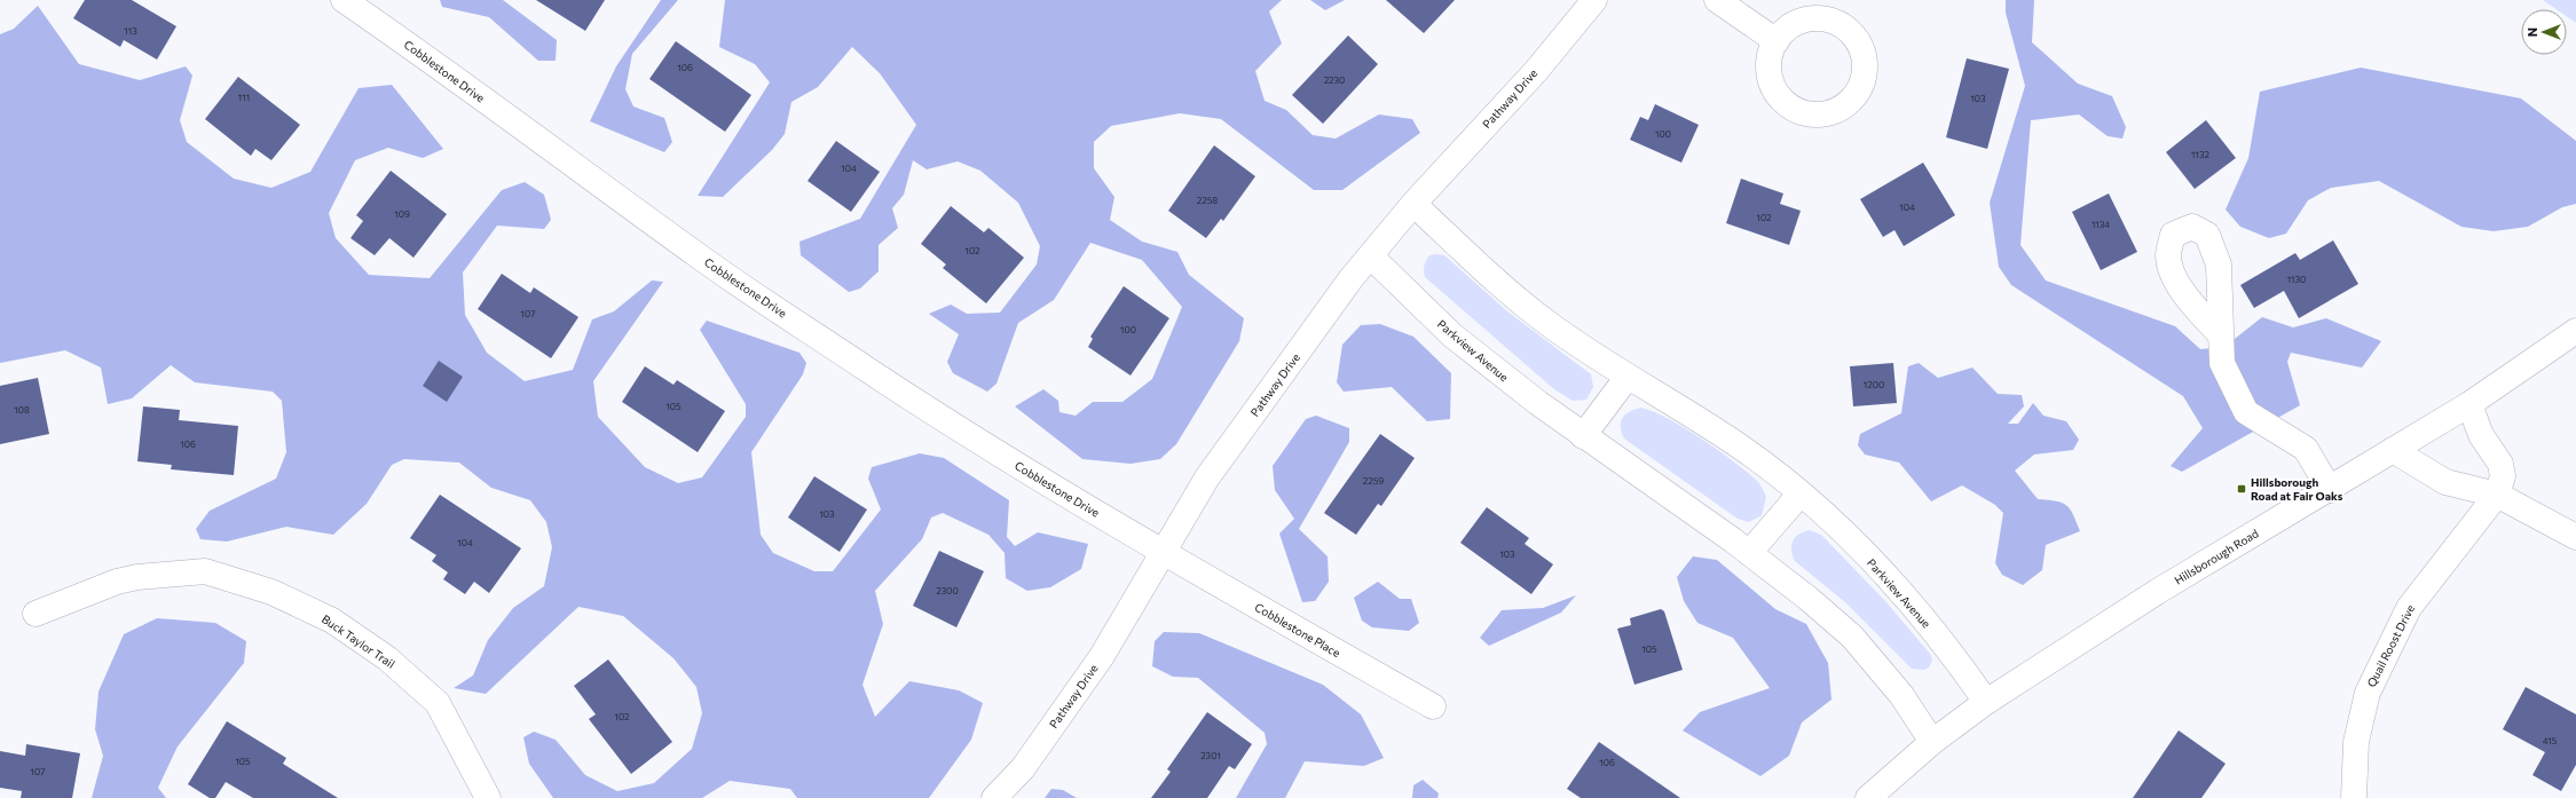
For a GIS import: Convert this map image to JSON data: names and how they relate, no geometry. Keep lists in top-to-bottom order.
{
  "streets": {
    "street": [
      "Cobblestone Drive",
      "Pathway Drive",
      "Parkview Avenue",
      "Hillsborough Road",
      "Cobblestone Place",
      "Buck Taylor Trail",
      "Quail Roost Drive"
    ]
  },
  "crossings": [
    ["Cobblestone Drive", "Pathway Drive"],
    ["Cobblestone Drive", "Cobblestone Place"],
    ["Pathway Drive", "Parkview Avenue"],
    ["Pathway Drive", "Cobblestone Place"],
    ["Parkview Avenue", "Hillsborough Road"]
  ],
  "places": {
    "transit": ["Hillsborough Road at Fair Oaks"]
  },
  "house_numbers": [
    "113",
    "106",
    "2230",
    "111",
    "103",
    "100",
    "1132",
    "104",
    "2258",
    "104",
    "109",
    "102",
    "1134",
    "102",
    "1130",
    "107",
    "100",
    "1200",
    "105",
    "108",
    "106",
    "2259",
    "103",
    "104",
    "103",
    "2300",
    "105",
    "102",
    "415",
    "2301",
    "105",
    "106",
    "107"
  ],
  "north": "left"
}
